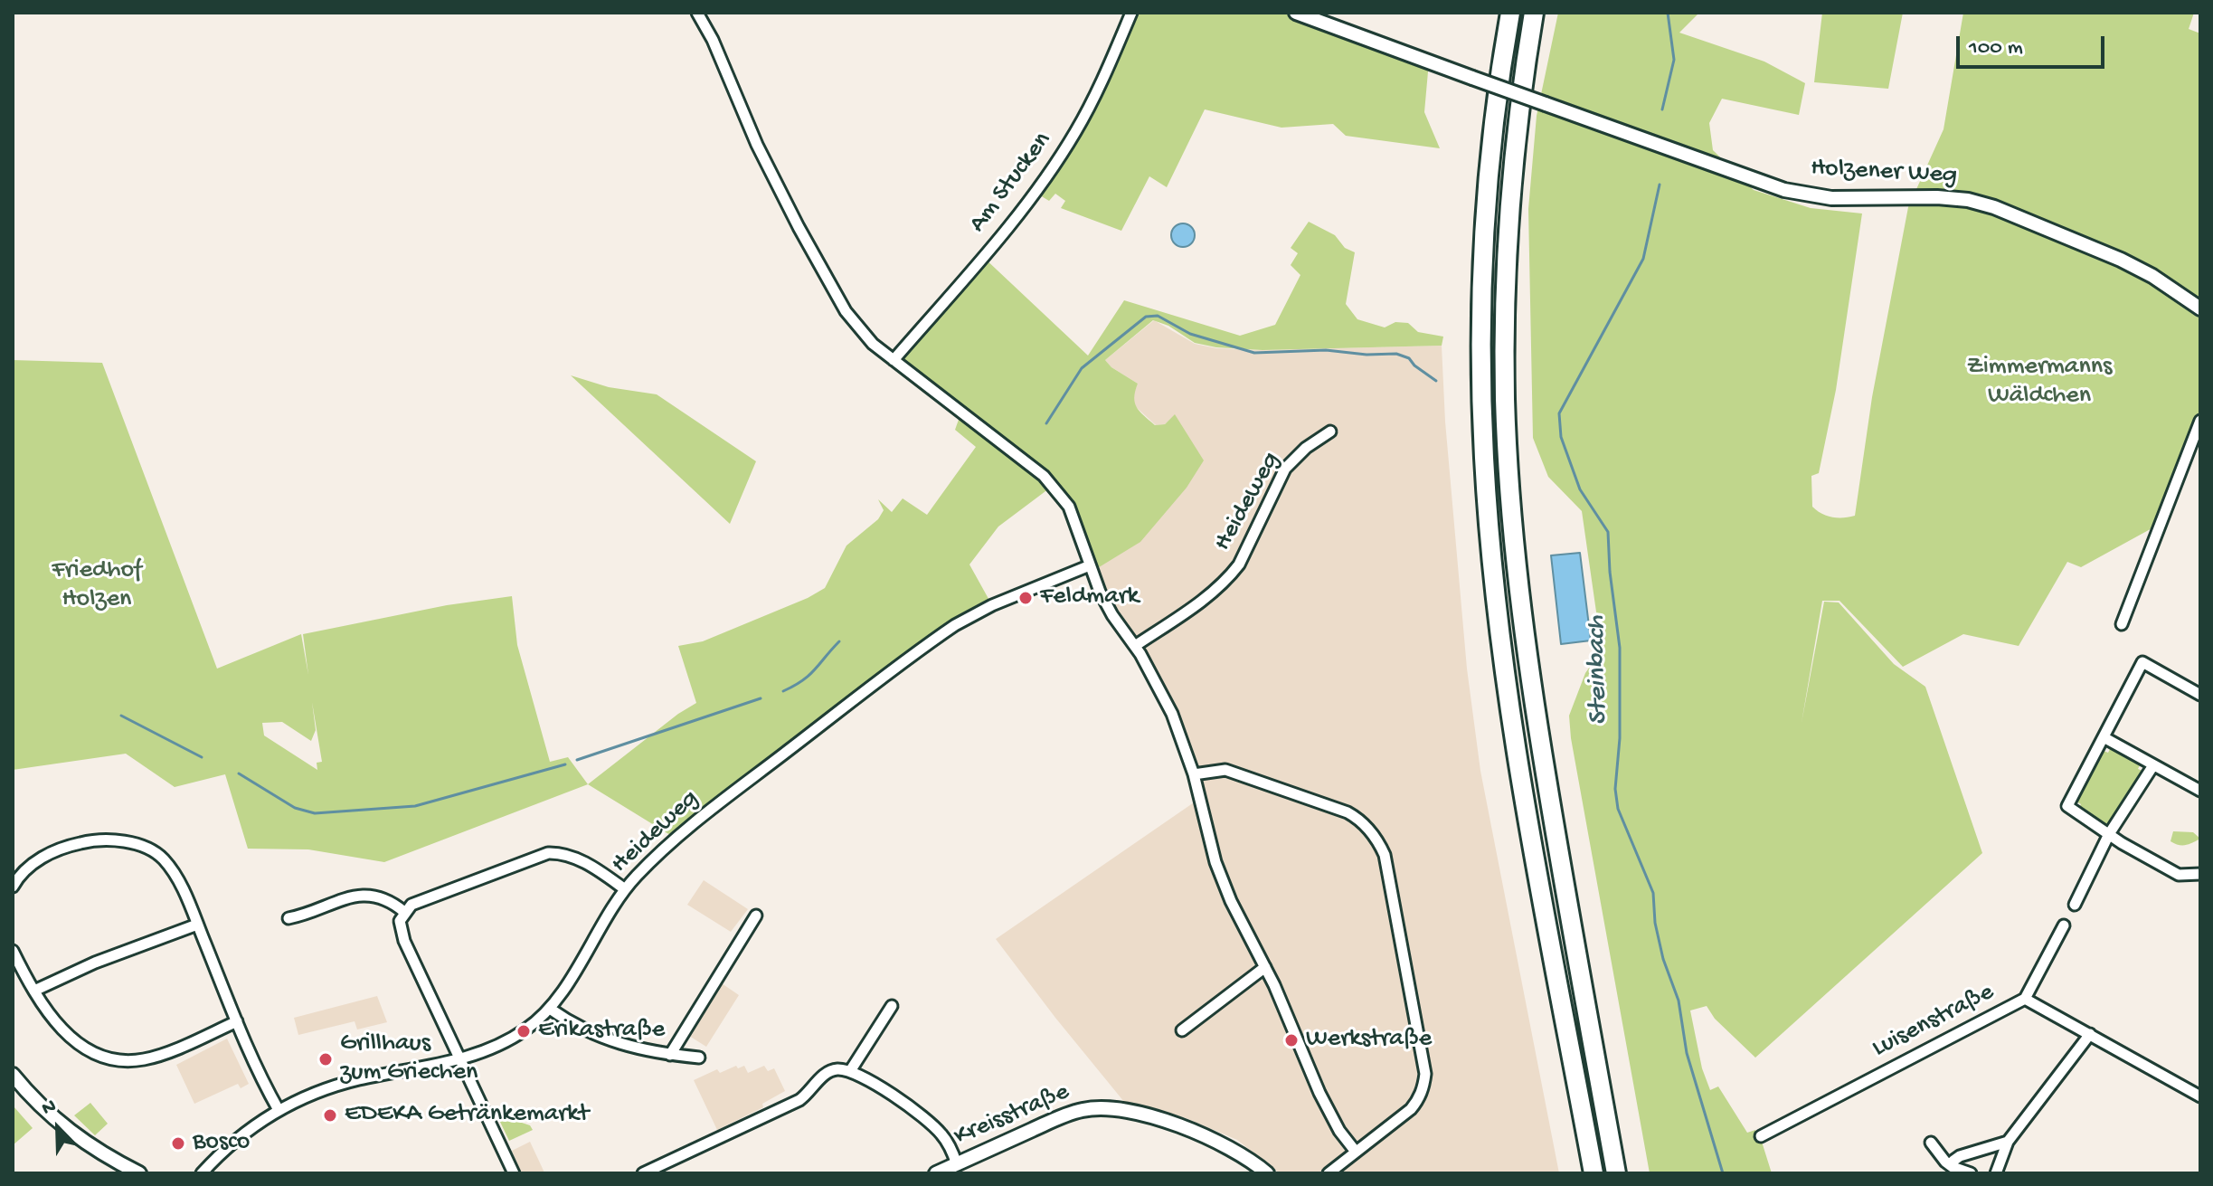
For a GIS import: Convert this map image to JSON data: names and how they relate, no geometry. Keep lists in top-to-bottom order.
{
  "streets": {
    "main road": ["Holzener Weg", "Kreisstraße"],
    "street": ["Am Stucken", "Heideweg", "Luisenstraße"]
  },
  "water": ["Steinbach"],
  "parks": ["Zimmermanns Wäldchen", "Friedhof Holzen"],
  "places": [
    "Feldmark",
    "Erikastraße",
    "Werkstraße",
    "Grillhaus zum Griechen",
    "EDEKA Getränkemarkt",
    "Bosco"
  ],
  "scale_bar": "100 m",
  "north": "top left"
}
